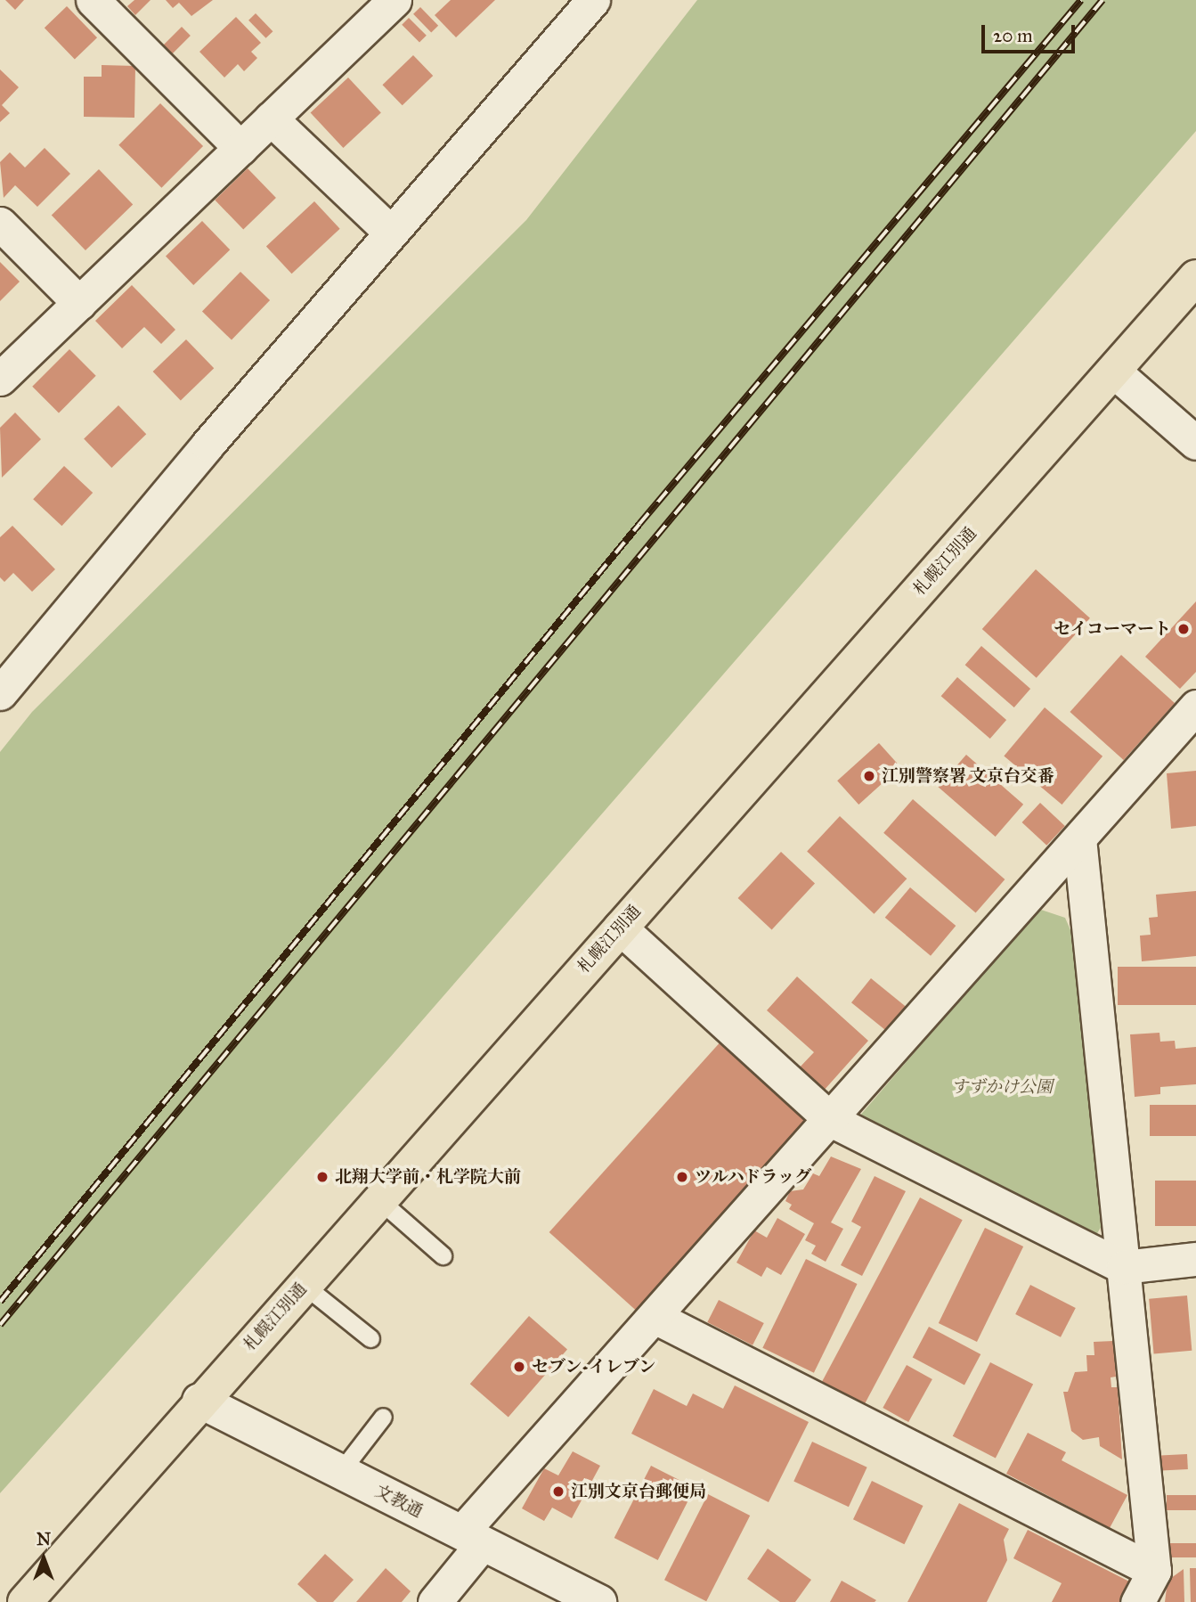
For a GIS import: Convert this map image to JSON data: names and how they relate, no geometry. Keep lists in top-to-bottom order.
{
  "streets": {
    "highway": ["札幌江別通"],
    "street": ["文教通"]
  },
  "crossings": [
    ["札幌江別通", "文教通"]
  ],
  "parks": ["すずかけ公園"],
  "places": [
    "セイコーマート",
    "江別警察署 文京台交番",
    "北翔大学前・札学院大前",
    "ツルハドラッグ",
    "セブン-イレブン",
    "江別文京台郵便局"
  ],
  "scale_bar": "20 m",
  "north": "top"
}
